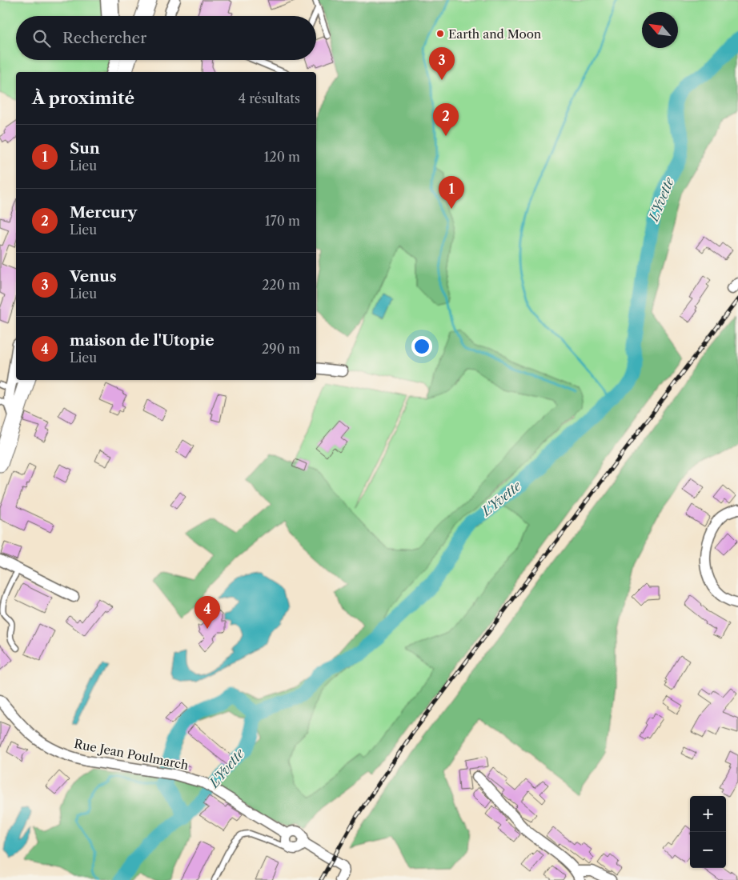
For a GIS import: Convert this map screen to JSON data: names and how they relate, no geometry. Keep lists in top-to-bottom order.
{
  "streets": {
    "street": ["Rue Jean Poulmarch"]
  },
  "water": ["L'Yvette"],
  "places": ["Earth and Moon"],
  "north": "top left",
  "page": {
    "search": "Rechercher",
    "pins": [
      "3",
      "2",
      "1",
      "4"
    ],
    "heading": ["À proximité", "4 résultats"],
    "list": [
      {
        "mark": "1",
        "name": "Sun",
        "note": "Lieu",
        "value": "120 m"
      },
      {
        "mark": "2",
        "name": "Mercury",
        "note": "Lieu",
        "value": "170 m"
      },
      {
        "mark": "3",
        "name": "Venus",
        "note": "Lieu",
        "value": "220 m"
      },
      {
        "mark": "4",
        "name": "maison de l'Utopie",
        "note": "Lieu",
        "value": "290 m"
      }
    ],
    "map_buttons": ["+", "−"]
  }
}
